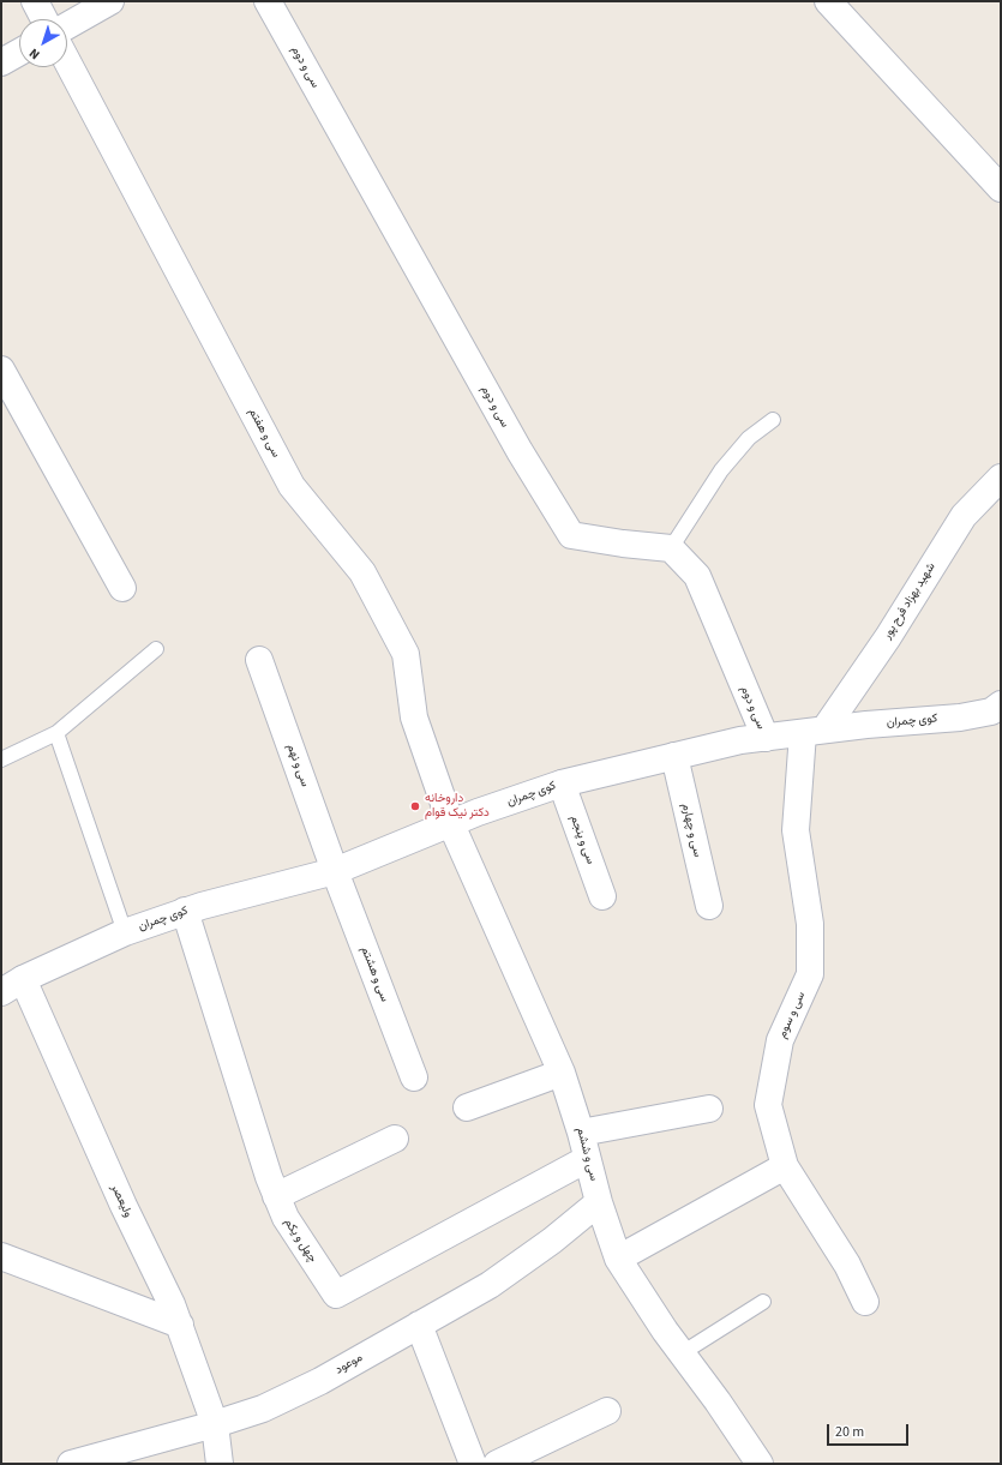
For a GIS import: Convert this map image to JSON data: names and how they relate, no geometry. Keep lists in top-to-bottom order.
{
  "streets": {
    "street": [
      "سی و دوم",
      "سی و هفتم",
      "شهید بهزاد فرح پور",
      "کوی چمران",
      "سی و نهم",
      "سی و چهارم",
      "سی و پنجم",
      "سی و هشتم",
      "سی و سوم",
      "سی و ششم",
      "ولیعصر",
      "چهل و یکم",
      "موعود"
    ]
  },
  "crossings": [
    ["سی و دوم", "کوی چمران"],
    ["سی و هفتم", "کوی چمران"],
    ["سی و هفتم", "سی و ششم"],
    ["شهید بهزاد فرح پور", "کوی چمران"],
    ["شهید بهزاد فرح پور", "سی و سوم"],
    ["کوی چمران", "سی و نهم"],
    ["کوی چمران", "سی و چهارم"],
    ["کوی چمران", "سی و پنجم"],
    ["کوی چمران", "سی و هشتم"],
    ["کوی چمران", "سی و سوم"],
    ["کوی چمران", "سی و ششم"],
    ["کوی چمران", "ولیعصر"],
    ["کوی چمران", "چهل و یکم"],
    ["سی و نهم", "سی و هشتم"],
    ["سی و ششم", "چهل و یکم"],
    ["سی و ششم", "موعود"],
    ["ولیعصر", "موعود"]
  ],
  "places": ["داروخانه دکتر نیک قوام"],
  "scale_bar": "20 m",
  "north": "bottom left"
}
